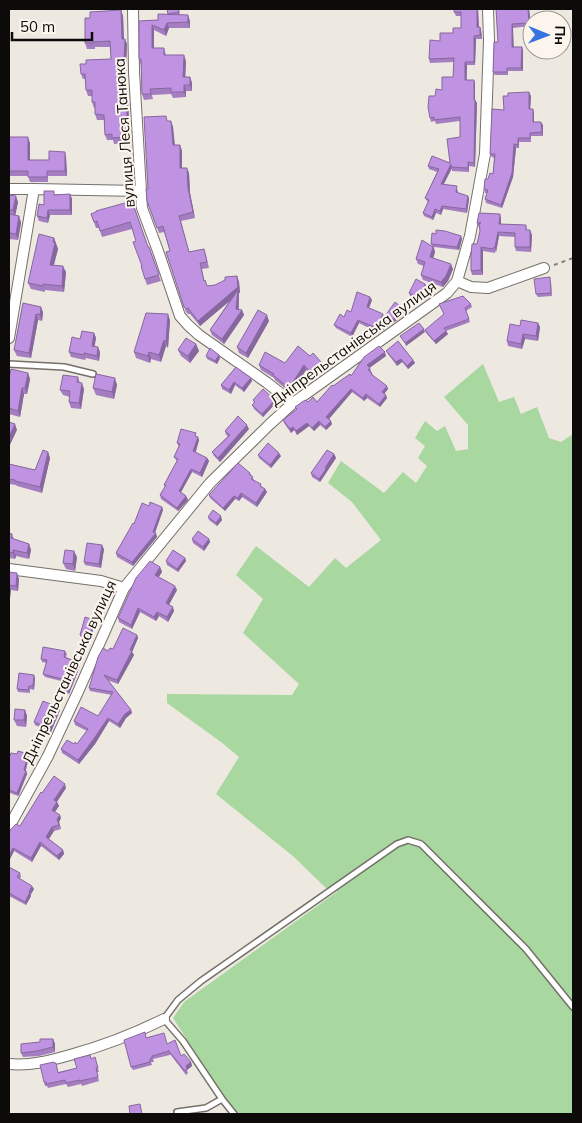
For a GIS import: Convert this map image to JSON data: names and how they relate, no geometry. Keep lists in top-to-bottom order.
{
  "streets": {
    "street": ["вулиця Леся Танюка", "Дніпрельстанівська вулиця"]
  },
  "crossings": [
    ["вулиця Леся Танюка", "Дніпрельстанівська вулиця"]
  ],
  "scale_bar": "50 m",
  "north": "right"
}
